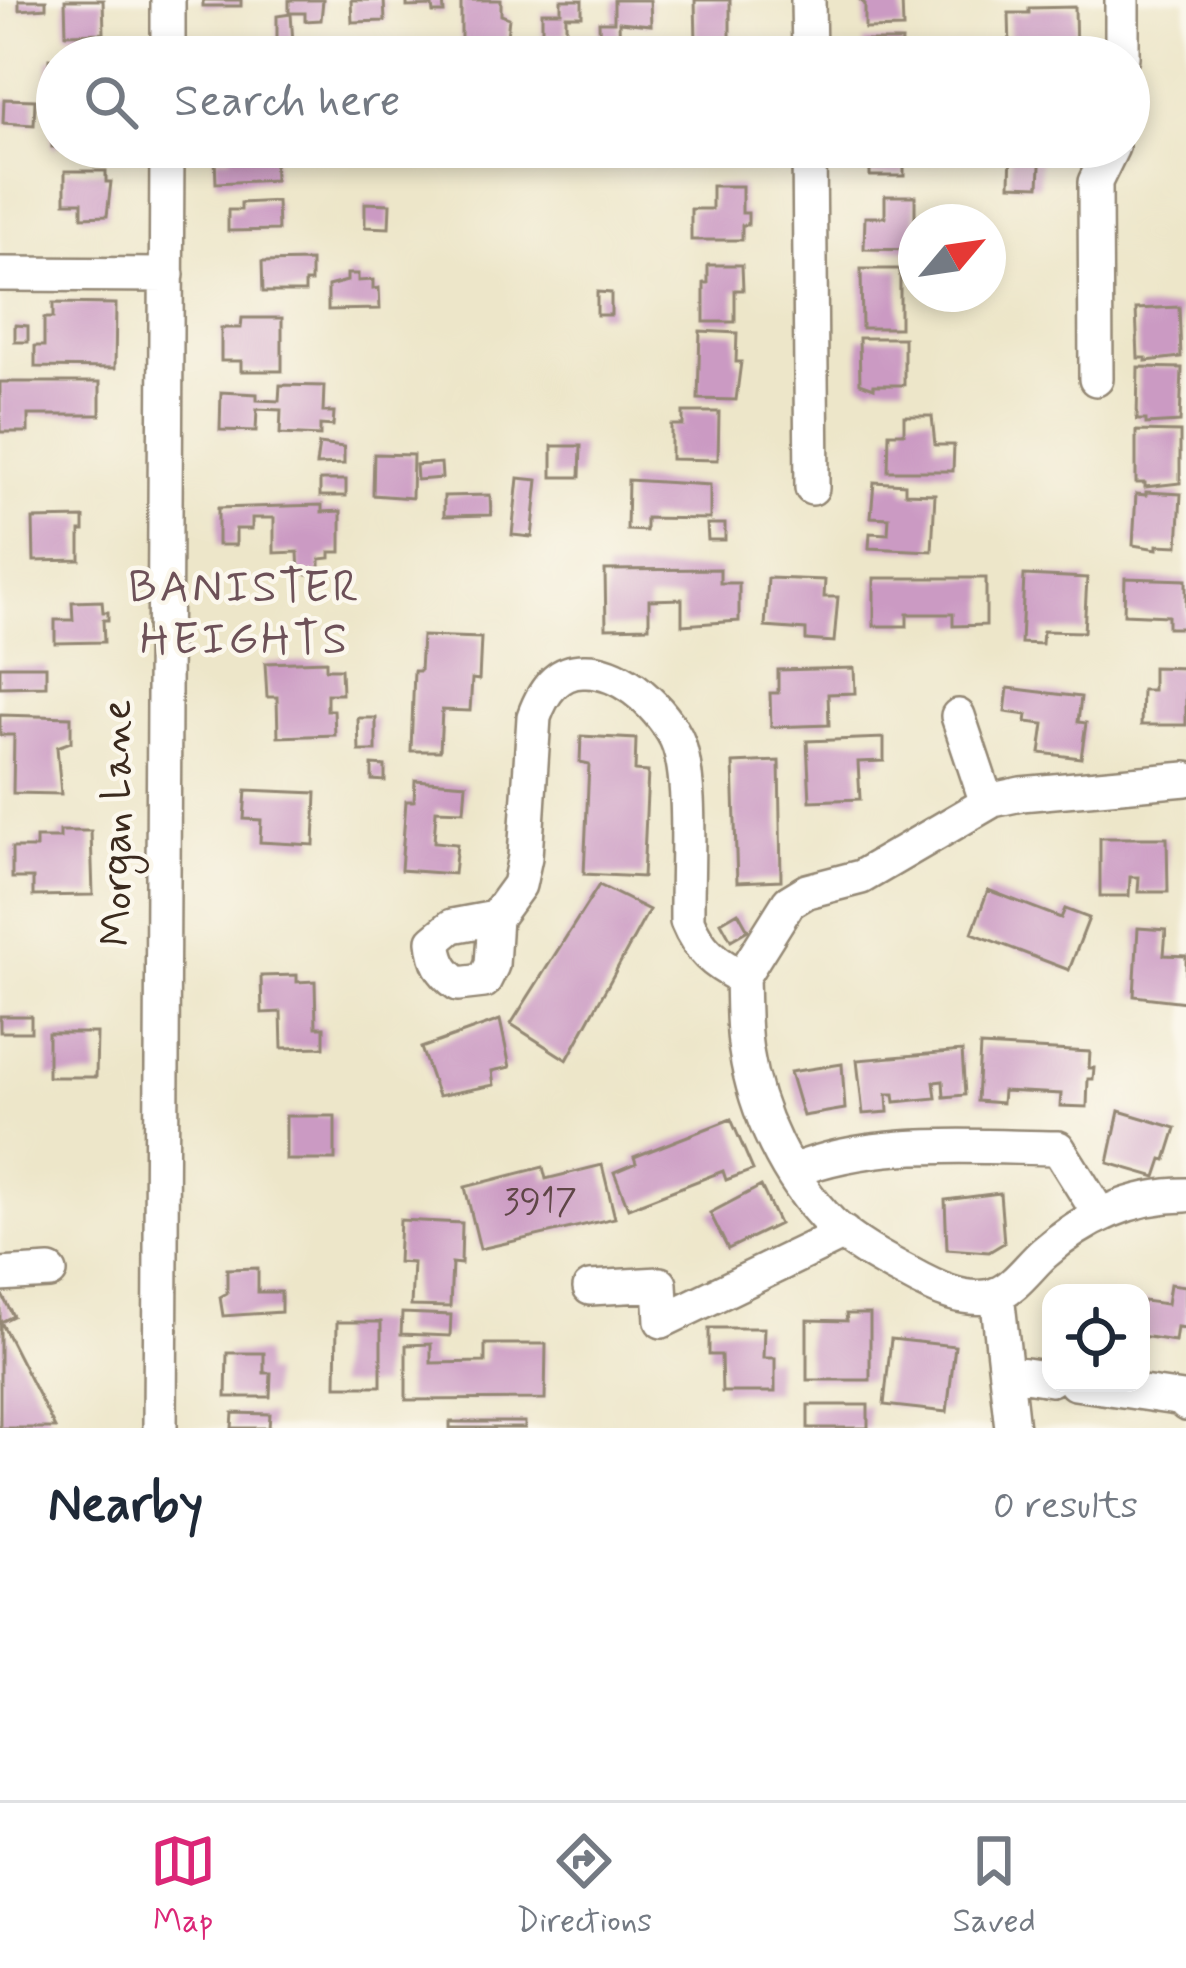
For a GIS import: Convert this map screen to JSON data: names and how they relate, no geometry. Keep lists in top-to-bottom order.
{
  "streets": {
    "street": ["Morgan Lane"]
  },
  "districts": ["BANISTER HEIGHTS"],
  "house_numbers": ["3917"],
  "north": "top right",
  "page": {
    "search": "Search here",
    "heading": ["Nearby", "0 results"],
    "nav": ["Map", "Directions", "Saved"]
  }
}
